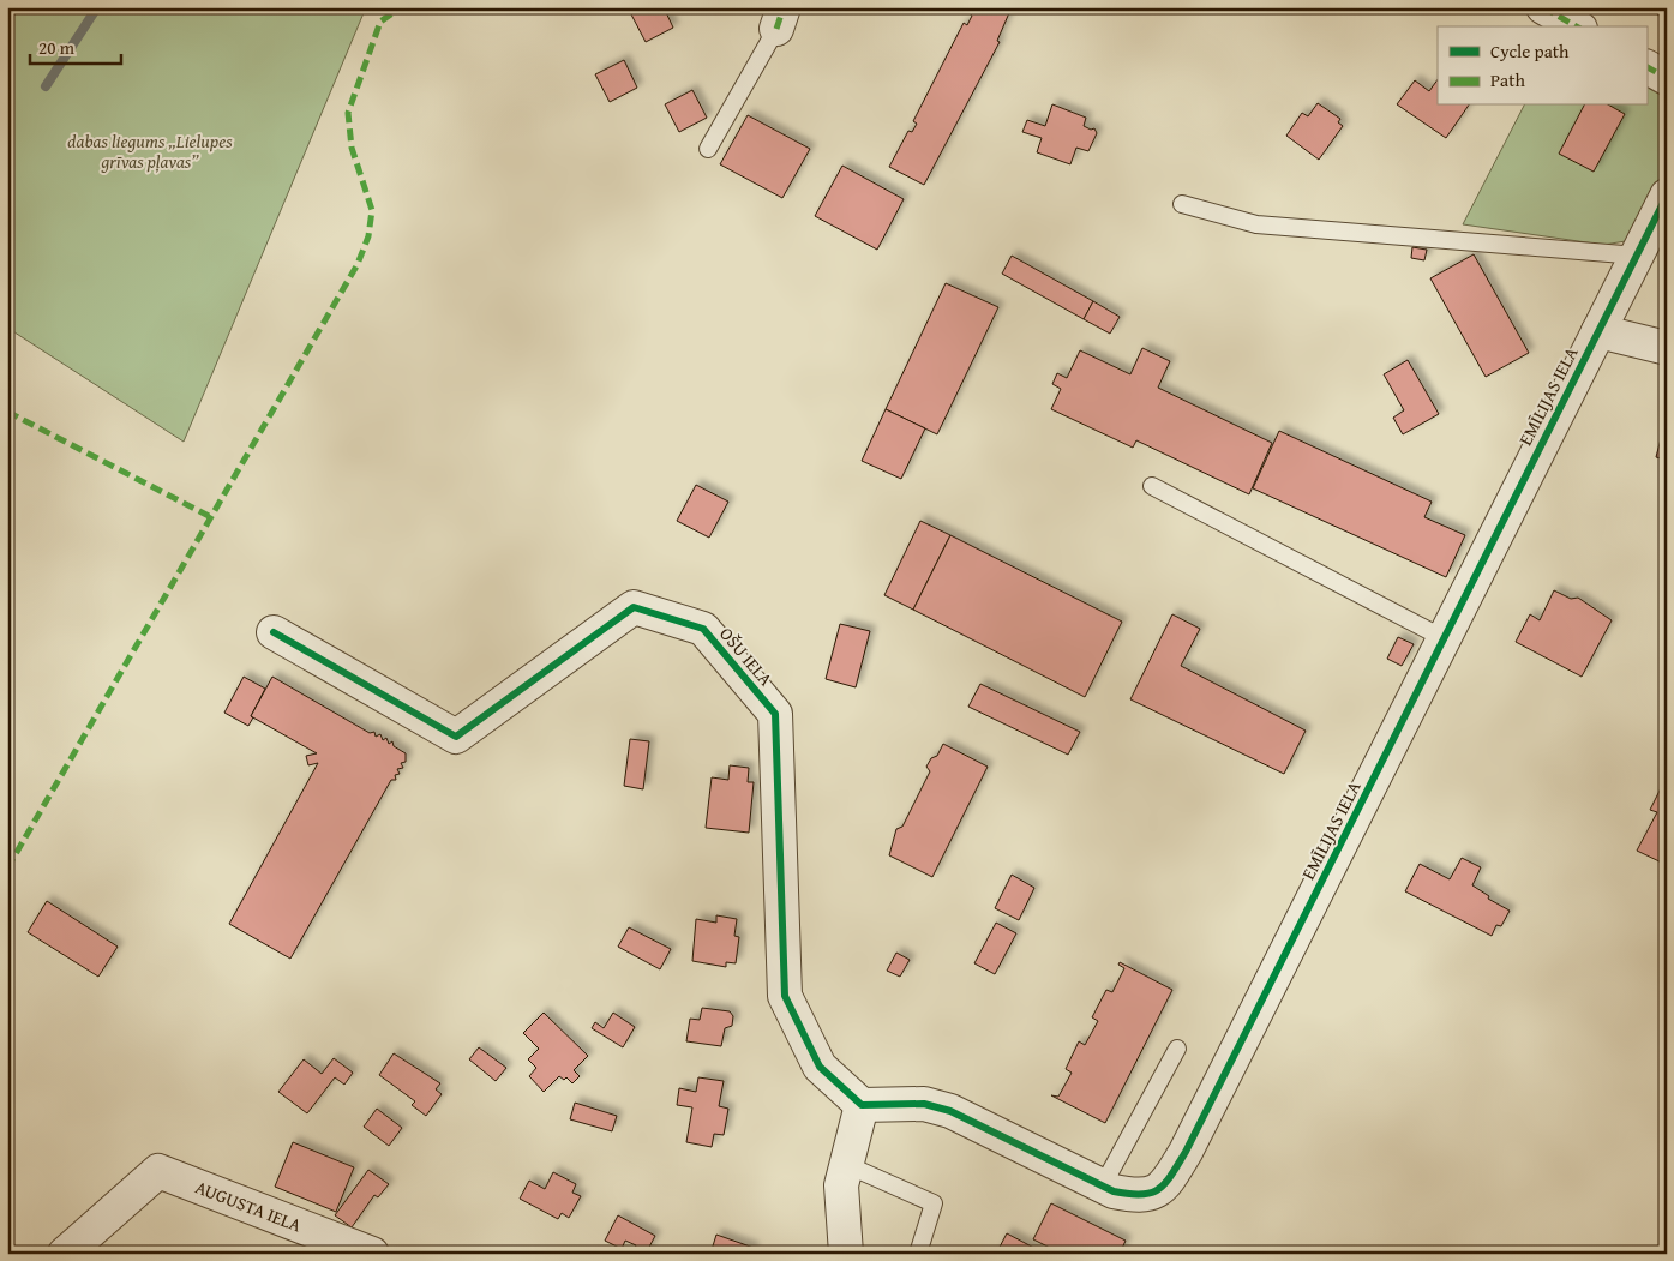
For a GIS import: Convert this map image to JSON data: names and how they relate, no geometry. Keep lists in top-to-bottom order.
{
  "streets": {
    "street": ["EMĪLIJAS IELA", "OŠU IELA", "AUGUSTA IELA"]
  },
  "crossings": [
    ["EMĪLIJAS IELA", "OŠU IELA"]
  ],
  "parks": ["dabas liegums „Lielupes grīvas pļavas”"],
  "legend": ["Cycle path", "Path"],
  "scale_bar": "20 m"
}
